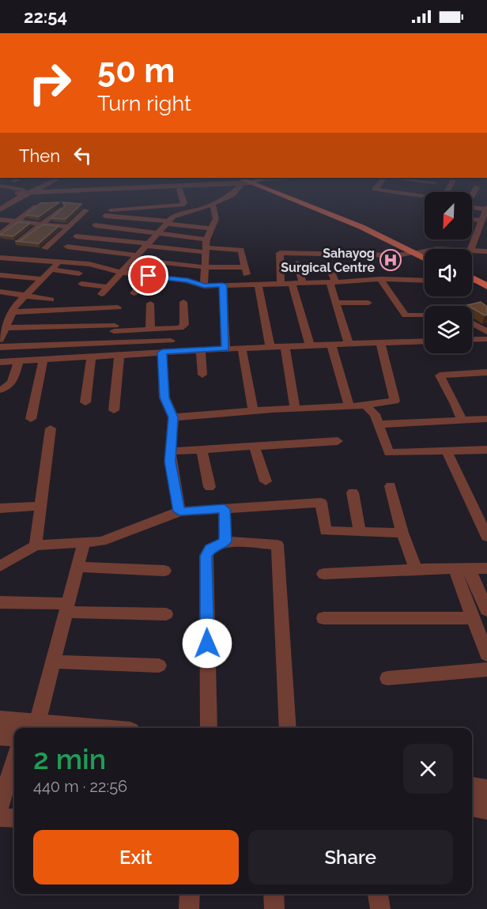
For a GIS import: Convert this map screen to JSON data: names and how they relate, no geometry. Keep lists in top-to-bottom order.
{
  "places": {
    "hospital": ["Sahayog Surgical Centre"]
  },
  "north": "bottom left",
  "page": {
    "status": "22:54",
    "turn": ["50 m", "Turn right"],
    "then": "Then",
    "heading": ["2 min", "440 m · 22:56"],
    "buttons": ["Exit", "Share"]
  }
}
